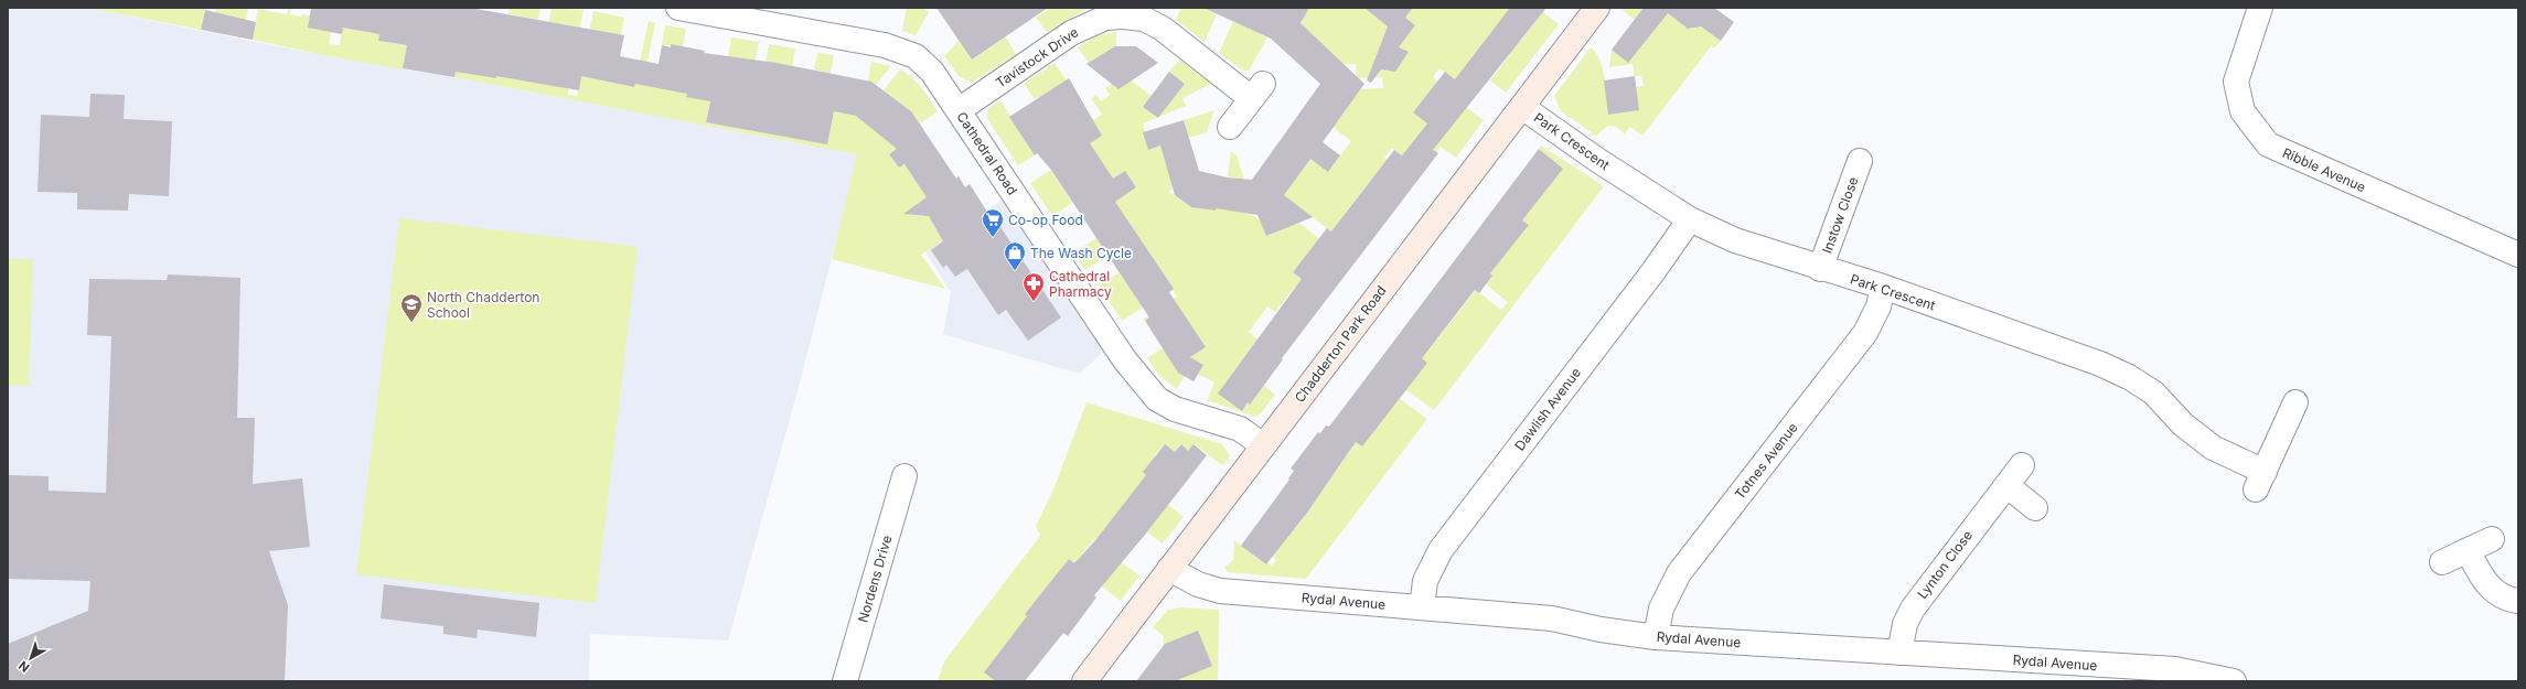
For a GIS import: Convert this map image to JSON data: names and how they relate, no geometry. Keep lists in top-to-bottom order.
{
  "streets": {
    "street": [
      "Tavistock Drive",
      "Park Crescent",
      "Cathedral Road",
      "Ribble Avenue",
      "Instow Close",
      "Chadderton Park Road",
      "Dawlish Avenue",
      "Totnes Avenue",
      "Lynton Close",
      "Nordens Drive",
      "Rydal Avenue"
    ]
  },
  "crossings": [
    ["Tavistock Drive", "Cathedral Road"],
    ["Park Crescent", "Instow Close"],
    ["Park Crescent", "Chadderton Park Road"],
    ["Park Crescent", "Dawlish Avenue"],
    ["Park Crescent", "Totnes Avenue"],
    ["Cathedral Road", "Chadderton Park Road"],
    ["Chadderton Park Road", "Rydal Avenue"],
    ["Dawlish Avenue", "Rydal Avenue"],
    ["Totnes Avenue", "Rydal Avenue"],
    ["Lynton Close", "Rydal Avenue"]
  ],
  "places": {
    "supermarket": ["Co-op Food"],
    "shop": ["The Wash Cycle"],
    "pharmacy": ["Cathedral Pharmacy"],
    "school or university": ["North Chadderton School"]
  },
  "north": "bottom left"
}
